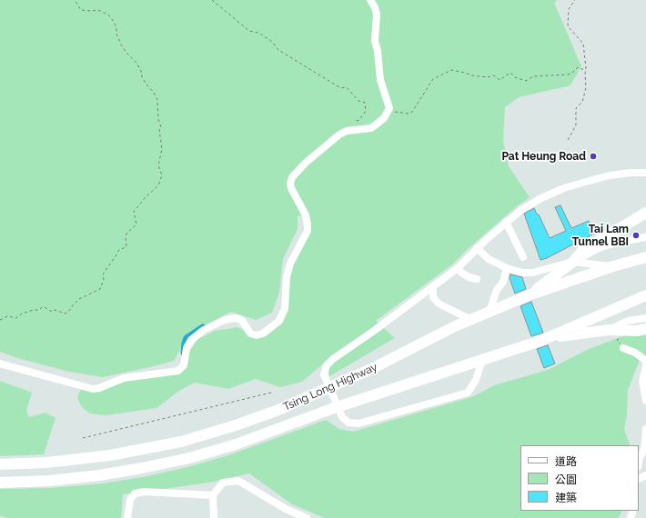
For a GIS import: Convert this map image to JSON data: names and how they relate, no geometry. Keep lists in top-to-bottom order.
{
  "streets": {
    "highway": ["Tsing Long Highway"]
  },
  "places": ["Pat Heung Road", "Tai Lam Tunnel BBI"],
  "legend": ["道路", "公園", "建築"]
}
